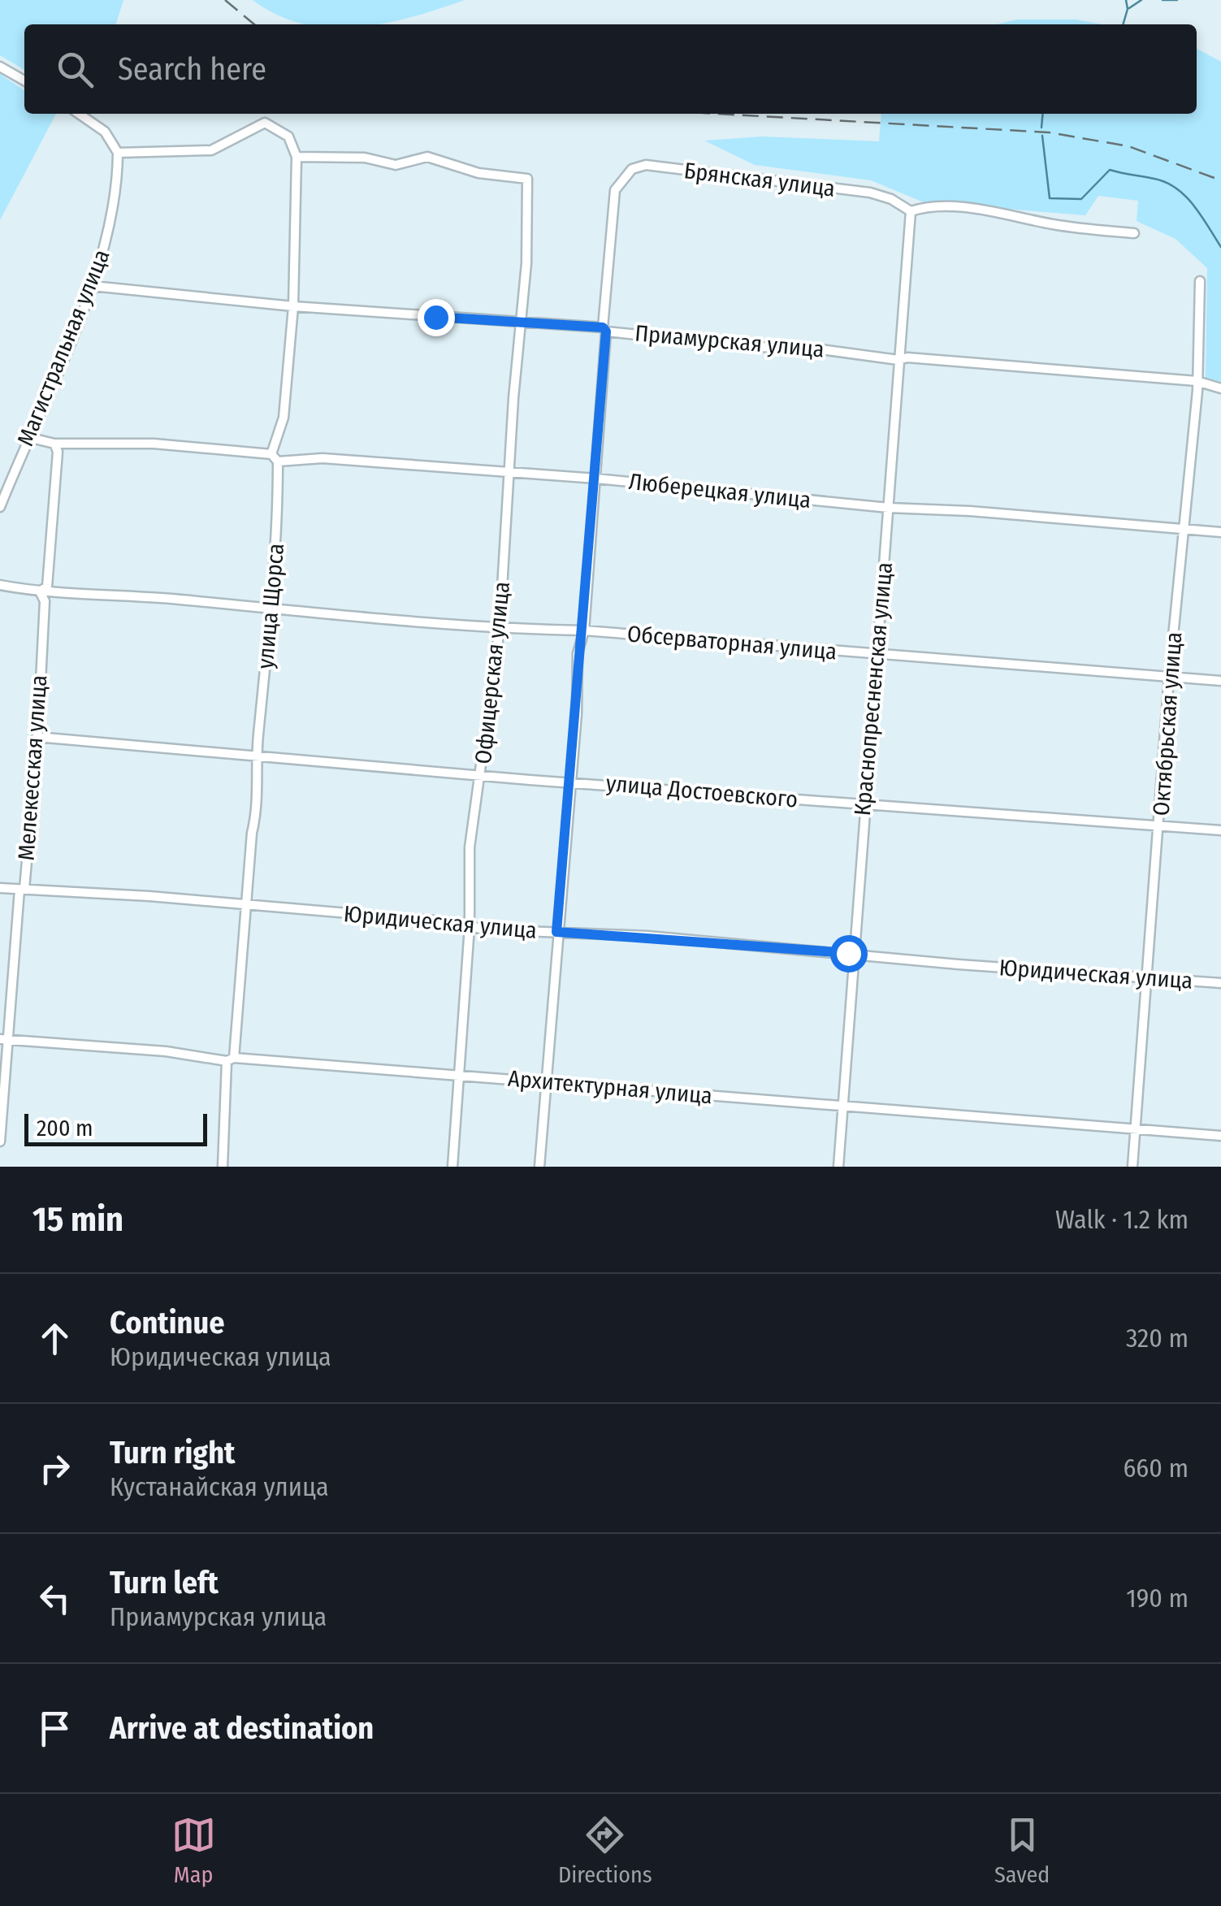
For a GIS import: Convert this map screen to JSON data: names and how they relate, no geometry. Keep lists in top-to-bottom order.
{
  "streets": {
    "street": [
      "Брянская улица",
      "Приамурская улица",
      "Магистральная улица",
      "Люберецкая улица",
      "улица Щорса",
      "Обсерваторная улица",
      "Офицерская улица",
      "Краснопресненская улица",
      "Октябрьская улица",
      "Мелекесская улица",
      "улица Достоевского",
      "Юридическая улица",
      "Архитектурная улица"
    ]
  },
  "crossings": [
    ["Брянская улица", "Приамурская улица"],
    ["Брянская улица", "Краснопресненская улица"],
    ["Приамурская улица", "Магистральная улица"],
    ["Приамурская улица", "улица Щорса"],
    ["Приамурская улица", "Офицерская улица"],
    ["Приамурская улица", "Краснопресненская улица"],
    ["Приамурская улица", "Октябрьская улица"],
    ["Магистральная улица", "Люберецкая улица"],
    ["Люберецкая улица", "улица Щорса"],
    ["Люберецкая улица", "Офицерская улица"],
    ["Люберецкая улица", "Краснопресненская улица"],
    ["Люберецкая улица", "Октябрьская улица"],
    ["Люберецкая улица", "Мелекесская улица"],
    ["улица Щорса", "Обсерваторная улица"],
    ["улица Щорса", "Офицерская улица"],
    ["улица Щорса", "улица Достоевского"],
    ["улица Щорса", "Юридическая улица"],
    ["улица Щорса", "Архитектурная улица"],
    ["Обсерваторная улица", "Офицерская улица"],
    ["Обсерваторная улица", "Краснопресненская улица"],
    ["Обсерваторная улица", "Октябрьская улица"],
    ["Обсерваторная улица", "Мелекесская улица"],
    ["Офицерская улица", "улица Достоевского"],
    ["Офицерская улица", "Юридическая улица"],
    ["Офицерская улица", "Архитектурная улица"],
    ["Краснопресненская улица", "улица Достоевского"],
    ["Краснопресненская улица", "Юридическая улица"],
    ["Краснопресненская улица", "Архитектурная улица"],
    ["Октябрьская улица", "улица Достоевского"],
    ["Октябрьская улица", "Юридическая улица"],
    ["Октябрьская улица", "Архитектурная улица"],
    ["Мелекесская улица", "улица Достоевского"],
    ["Мелекесская улица", "Юридическая улица"],
    ["Мелекесская улица", "Архитектурная улица"]
  ],
  "scale_bar": "200 m",
  "page": {
    "search": "Search here",
    "scale": "200 m",
    "heading": ["15 min", "Walk · 1.2 km"],
    "list": [
      ["Continue", "Юридическая улица", "320 m"],
      ["Turn right", "Кустанайская улица", "660 m"],
      ["Turn left", "Приамурская улица", "190 m"],
      "Arrive at destination"
    ],
    "nav": ["Map", "Directions", "Saved"]
  }
}
